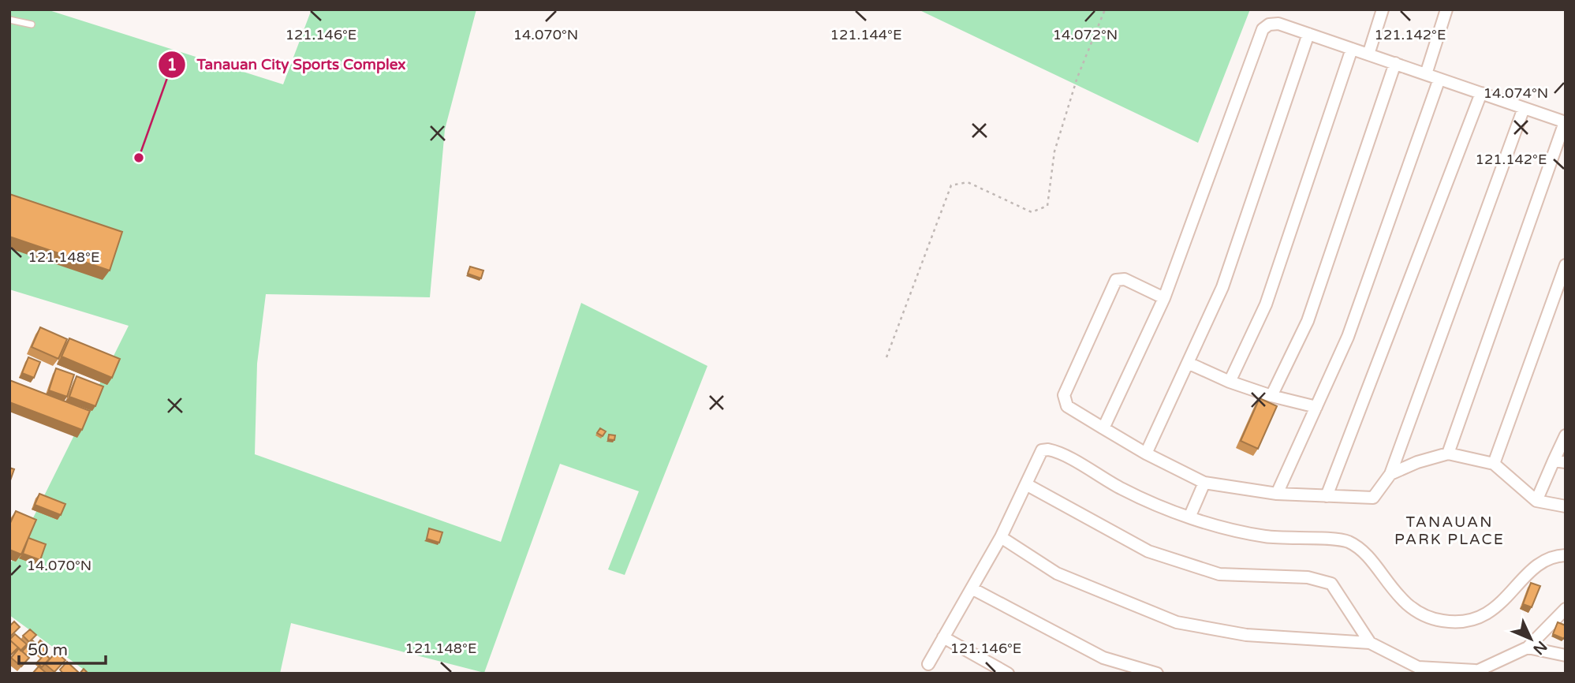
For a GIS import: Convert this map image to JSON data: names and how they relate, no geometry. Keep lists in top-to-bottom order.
{
  "districts": ["TANAUAN PARK PLACE"],
  "places": ["Tanauan City Sports Complex"],
  "scale_bar": "50 m",
  "north": "bottom right",
  "coordinates": [
    "121.146°E",
    "121.144°E",
    "121.142°E",
    "14.070°N",
    "14.072°N",
    "14.074°N",
    "121.148°E"
  ]
}
